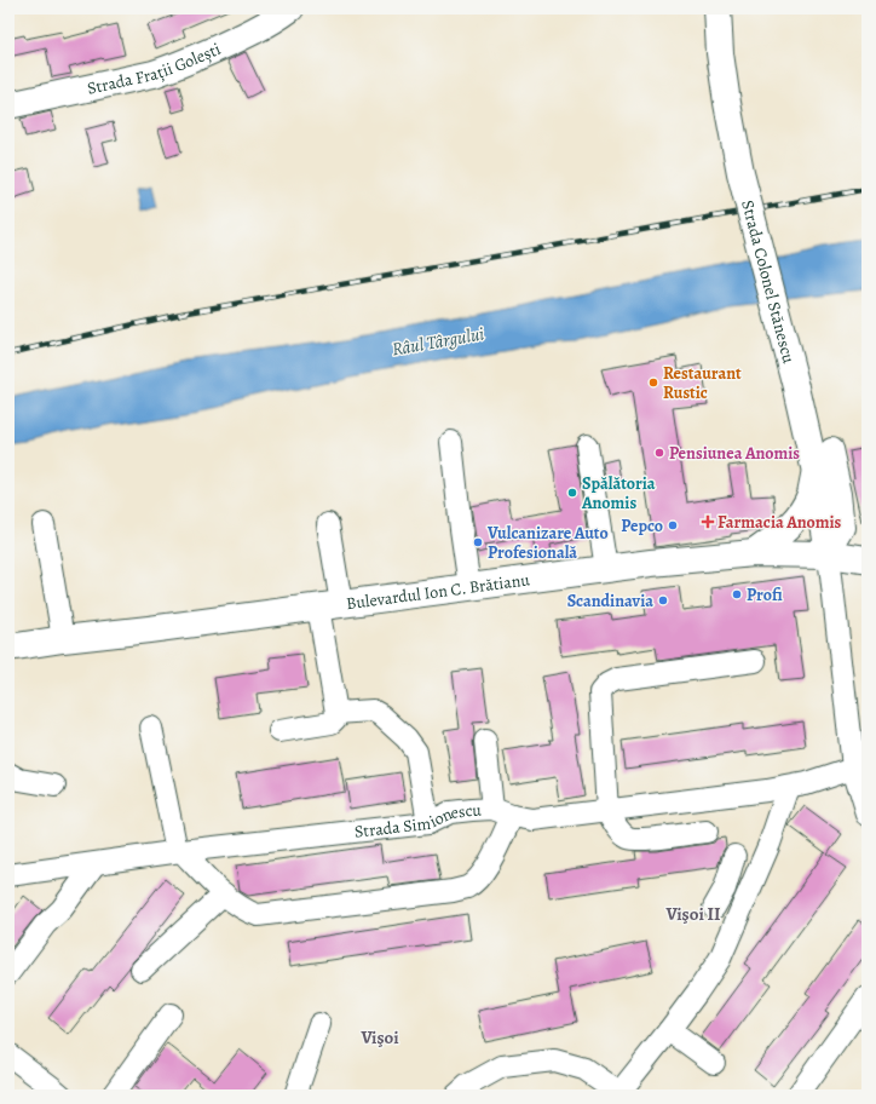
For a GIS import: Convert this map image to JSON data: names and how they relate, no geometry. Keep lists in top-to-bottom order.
{
  "streets": {
    "main road": ["Strada Frații Golești", "Strada Colonel Stănescu", "Bulevardul Ion C. Brătianu"],
    "street": ["Strada Simionescu"]
  },
  "crossings": [
    ["Strada Colonel Stănescu", "Bulevardul Ion C. Brătianu"]
  ],
  "districts": ["Vişoi II", "Vişoi"],
  "water": ["Râul Târgului"],
  "places": {
    "other": [
      "Restaurant Rustic",
      "Pensiunea Anomis",
      "Spălătoria Anomis",
      "Pepco",
      "Vulcanizare Auto Profesională",
      "Profi",
      "Scandinavia"
    ],
    "health": ["Farmacia Anomis"]
  }
}
